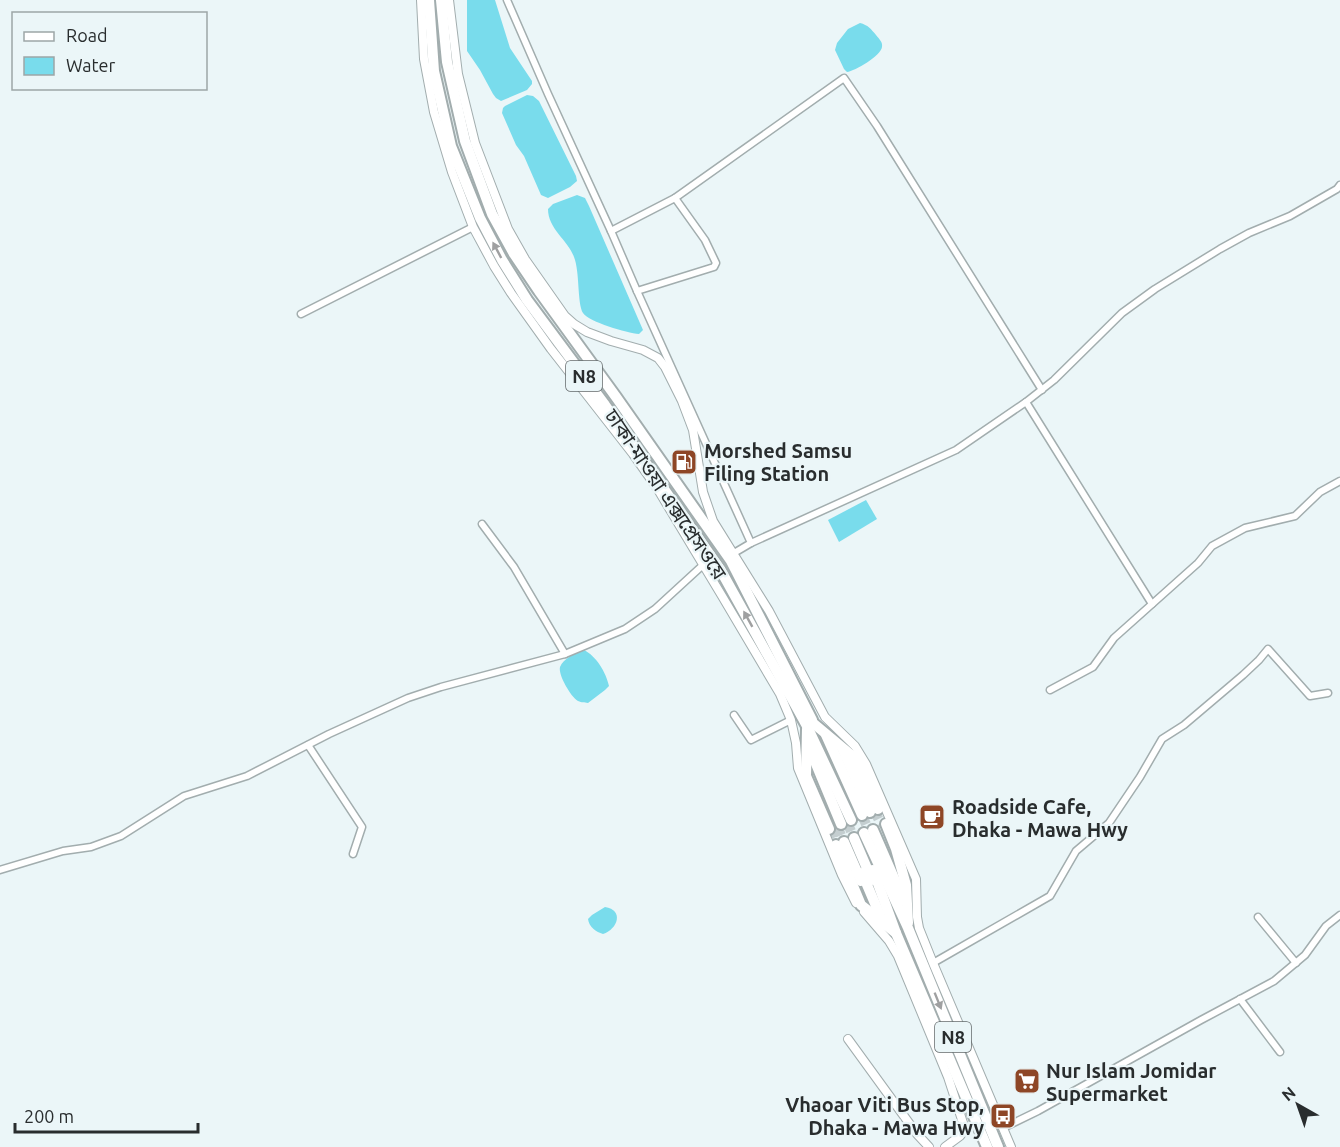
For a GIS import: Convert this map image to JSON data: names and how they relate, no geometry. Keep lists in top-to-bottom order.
{
  "streets": {
    "highway": ["N8", "ঢাকা-মাওয়া এক্সপ্রেসওয়ে"]
  },
  "places": {
    "fuel station": ["Morshed Samsu Filing Station"],
    "cafe": ["Roadside Cafe, Dhaka - Mawa Hwy"],
    "supermarket": ["Nur Islam Jomidar Supermarket"],
    "bus stop": ["Vhaoar Viti Bus Stop, Dhaka - Mawa Hwy"]
  },
  "legend": ["Road", "Water"],
  "scale_bar": "200 m",
  "north": "top left"
}
